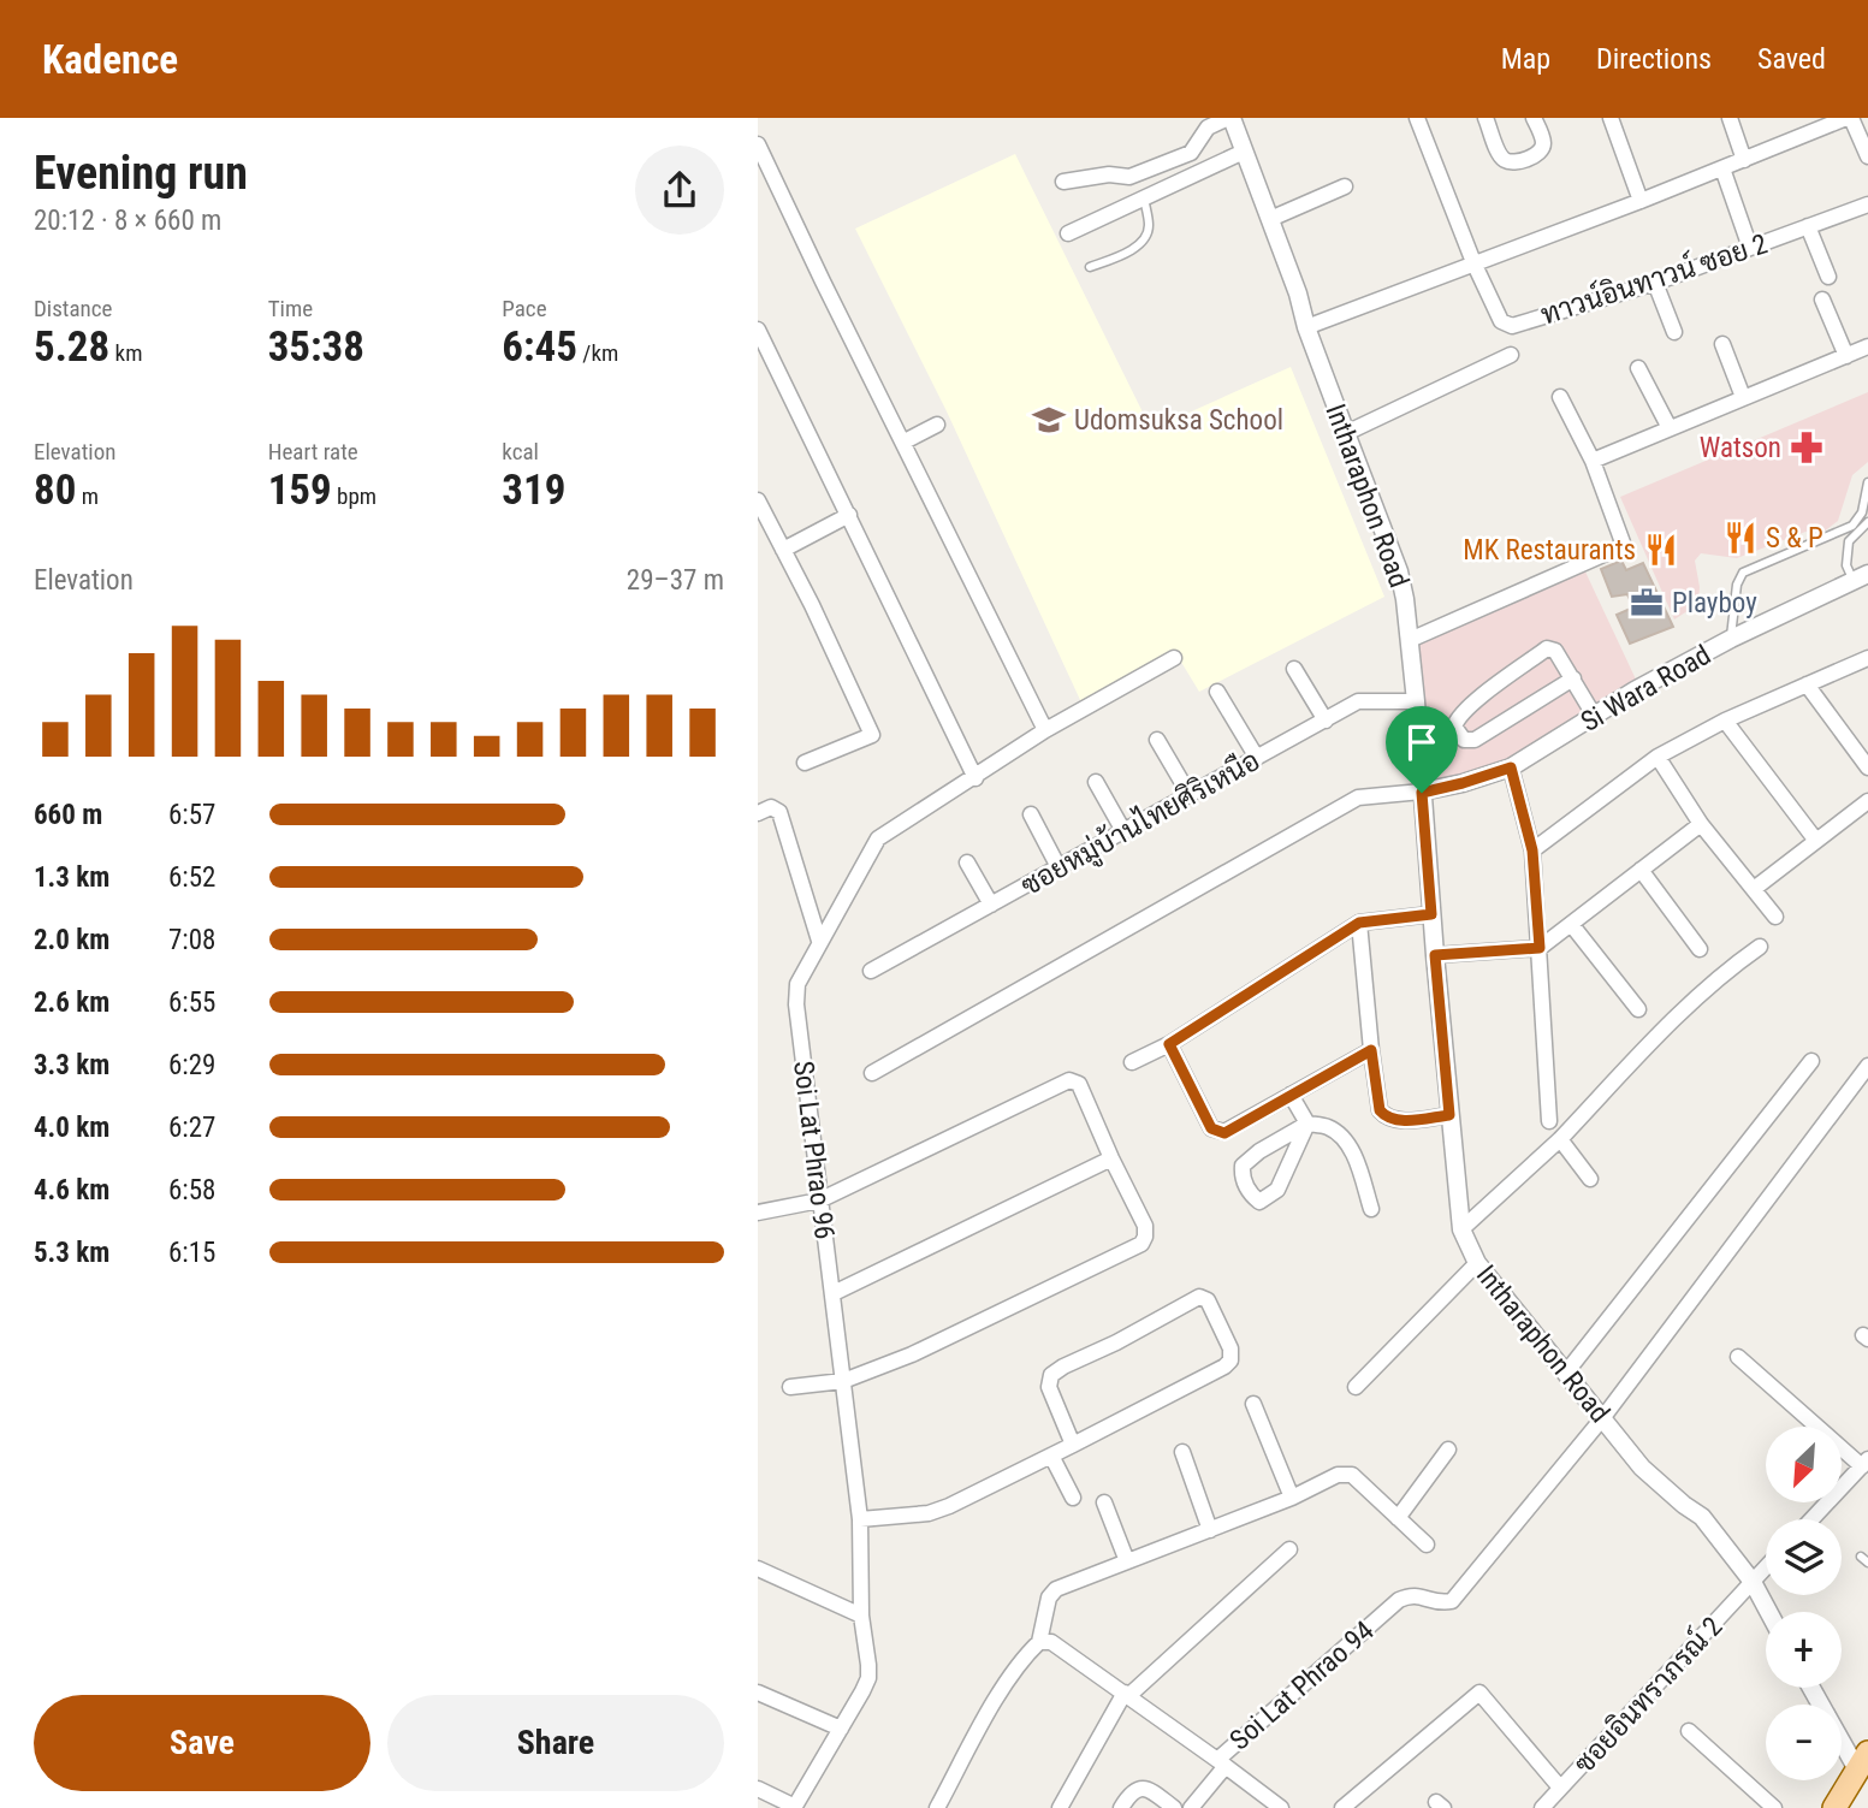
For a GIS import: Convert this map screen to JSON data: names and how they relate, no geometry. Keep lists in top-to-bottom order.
{
  "streets": {
    "street": [
      "ทาวน์อินทาวน์ ซอย 2",
      "Intharaphon Road",
      "Si Wara Road",
      "ซอยหมู่บ้านไทยศิริเหนือ",
      "Soi Lat Phrao 96",
      "Soi Lat Phrao 94",
      "ซอยอินทราภรณ์ 2"
    ]
  },
  "crossings": [
    ["Intharaphon Road", "Si Wara Road"],
    ["Intharaphon Road", "ซอยหมู่บ้านไทยศิริเหนือ"],
    ["Intharaphon Road", "Soi Lat Phrao 94"],
    ["Intharaphon Road", "ซอยอินทราภรณ์ 2"]
  ],
  "places": {
    "school or university": ["Udomsuksa School"],
    "pharmacy": ["Watson"],
    "restaurant": ["S & P", "MK Restaurants"],
    "office": ["Playboy"]
  },
  "north": "bottom left",
  "page": {
    "header": "Kadence",
    "nav": ["Map", "Directions", "Saved"],
    "heading": ["Evening run", "20:12 · 8 × 660 m"],
    "stats": [
      ["Distance", "5.28 km"],
      ["Time", "35:38"],
      ["Pace", "6:45 /km"],
      ["Elevation", "80 m"],
      ["Heart rate", "159 bpm"],
      ["kcal", "319"]
    ],
    "chart": ["Elevation", "29–37 m"],
    "list": [
      {
        "name": "660 m",
        "note": "6:57"
      },
      {
        "name": "1.3 km",
        "note": "6:52"
      },
      {
        "name": "2.0 km",
        "note": "7:08"
      },
      {
        "name": "2.6 km",
        "note": "6:55"
      },
      {
        "name": "3.3 km",
        "note": "6:29"
      },
      {
        "name": "4.0 km",
        "note": "6:27"
      },
      {
        "name": "4.6 km",
        "note": "6:58"
      },
      {
        "name": "5.3 km",
        "note": "6:15"
      }
    ],
    "map_buttons": ["+", "−"],
    "buttons": ["Save", "Share"]
  }
}
